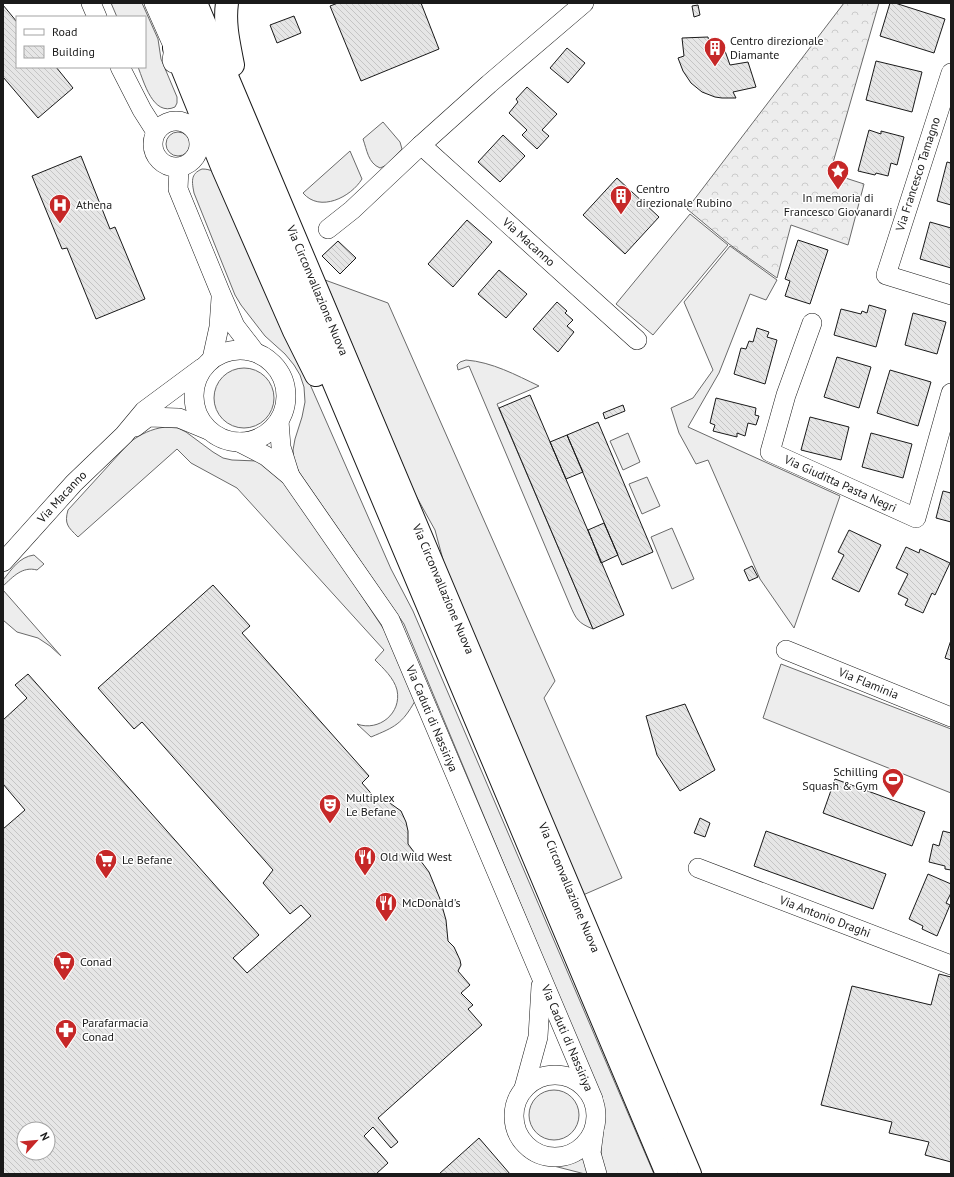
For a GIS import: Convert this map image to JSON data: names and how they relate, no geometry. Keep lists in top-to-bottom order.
{
  "streets": {
    "main road": ["Via Circonvallazione Nuova"],
    "street": [
      "Via Francesco Tamagno",
      "Via Macanno",
      "Via Giuditta Pasta Negri",
      "Via Flaminia",
      "Via Caduti di Nassiriya",
      "Via Antonio Draghi"
    ]
  },
  "crossings": [
    ["Via Macanno", "Via Caduti di Nassiriya"]
  ],
  "places": {
    "building": ["Centro direzionale Diamante", "Centro direzionale Rubino"],
    "place": ["In memoria di Francesco Giovanardi"],
    "hospital": ["Athena"],
    "sports": ["Schilling Squash & Gym"],
    "theatre": ["Multiplex Le Befane"],
    "restaurant": ["Old Wild West", "McDonald's"],
    "supermarket": ["Le Befane", "Conad"],
    "pharmacy": ["Parafarmacia Conad"]
  },
  "legend": ["Road", "Building"],
  "north": "top right"
}
